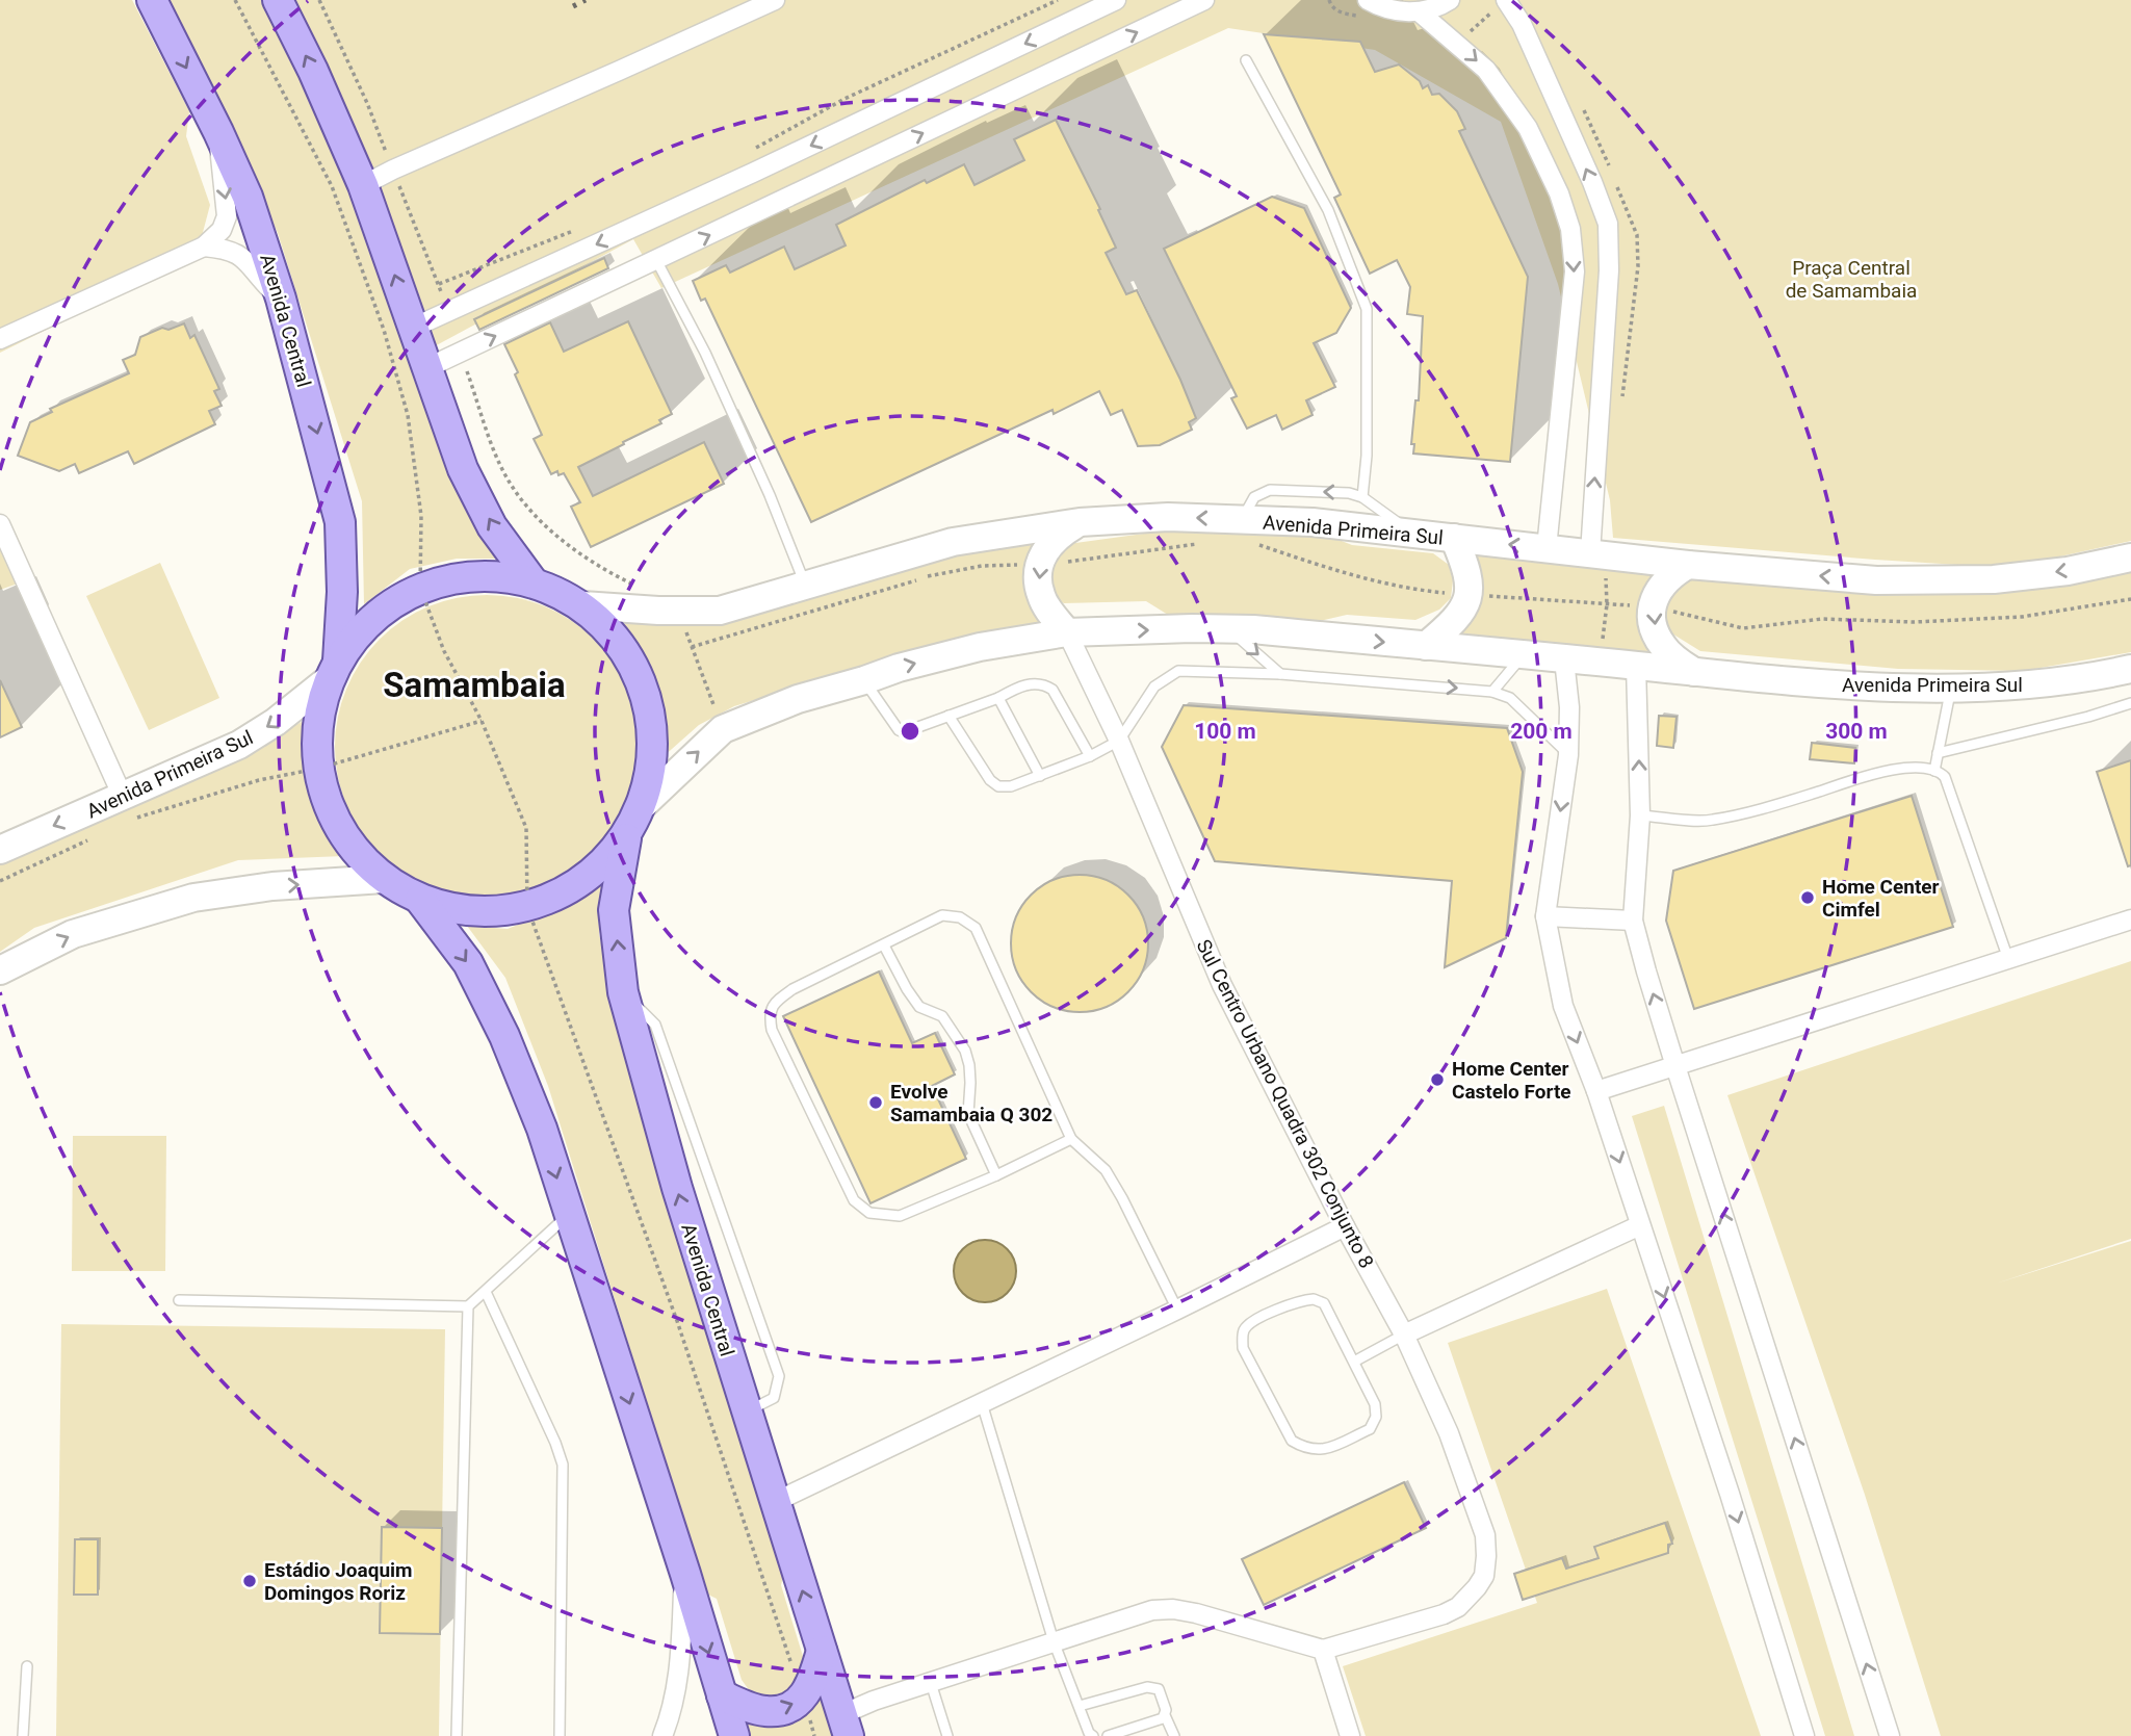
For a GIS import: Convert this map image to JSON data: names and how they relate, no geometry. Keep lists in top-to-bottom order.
{
  "streets": {
    "main road": ["Avenida Central", "Avenida Primeira Sul"],
    "street": ["Sul Centro Urbano Quadra 302 Conjunto 8"]
  },
  "crossings": [
    ["Avenida Central", "Avenida Primeira Sul"],
    ["Avenida Primeira Sul", "Sul Centro Urbano Quadra 302 Conjunto 8"]
  ],
  "districts": ["Samambaia"],
  "parks": ["Praça Central de Samambaia"],
  "places": [
    "Home Center Cimfel",
    "Home Center Castelo Forte",
    "Evolve Samambaia Q 302",
    "Estádio Joaquim Domingos Roriz"
  ],
  "rings": ["100 m", "200 m", "300 m"]
}
